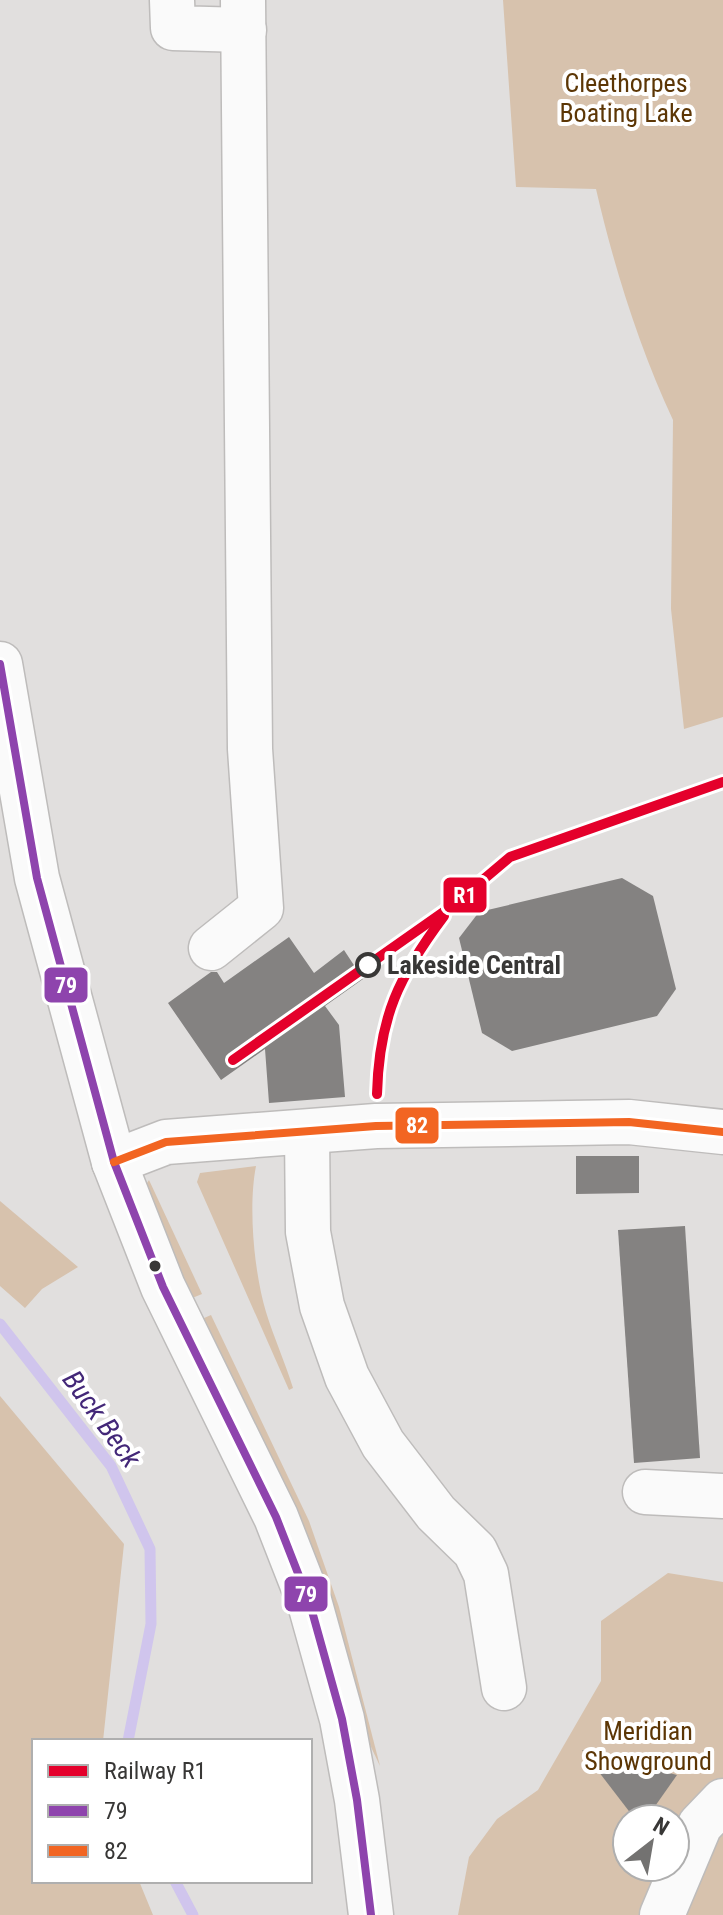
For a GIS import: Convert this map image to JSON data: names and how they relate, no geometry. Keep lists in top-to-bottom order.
{
  "water": ["Buck Beck"],
  "parks": ["Cleethorpes Boating Lake", "Meridian Showground"],
  "places": ["Lakeside Central"],
  "lines": ["transit line 79", "rail line R1", "transit line 82"],
  "legend": ["Railway R1", "79", "82"],
  "north": "top right"
}
